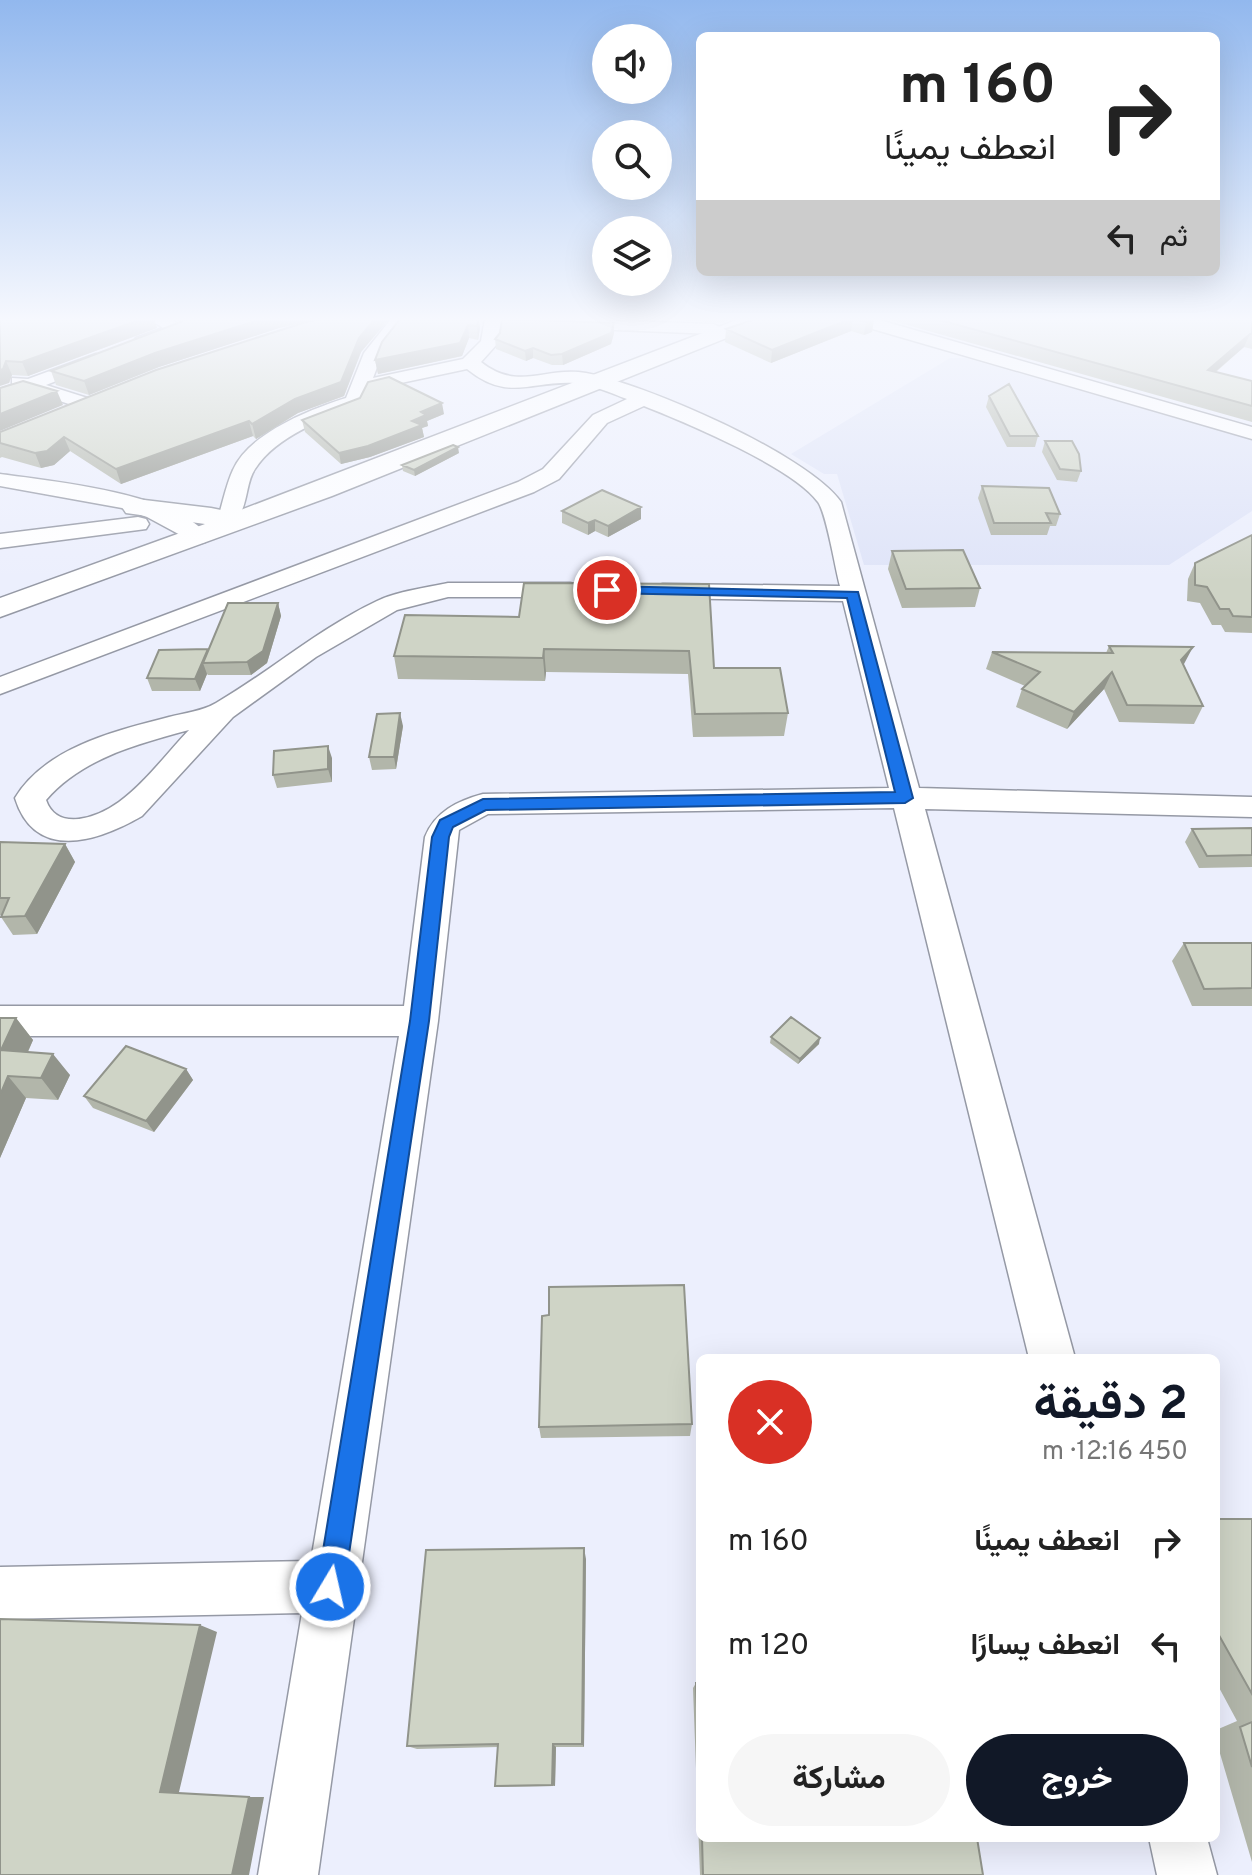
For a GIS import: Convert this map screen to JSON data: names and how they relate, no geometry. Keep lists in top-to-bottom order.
{
  "page": {
    "turn": ["160 m", "انعطف يمينًا"],
    "then": "ثم",
    "heading": ["2 دقيقة", "450 m · 12:16"],
    "list": [
      {
        "name": "انعطف يمينًا",
        "value": "160 m"
      },
      {
        "name": "انعطف يسارًا",
        "value": "120 m"
      }
    ],
    "buttons": ["خروج", "مشاركة"]
  }
}
